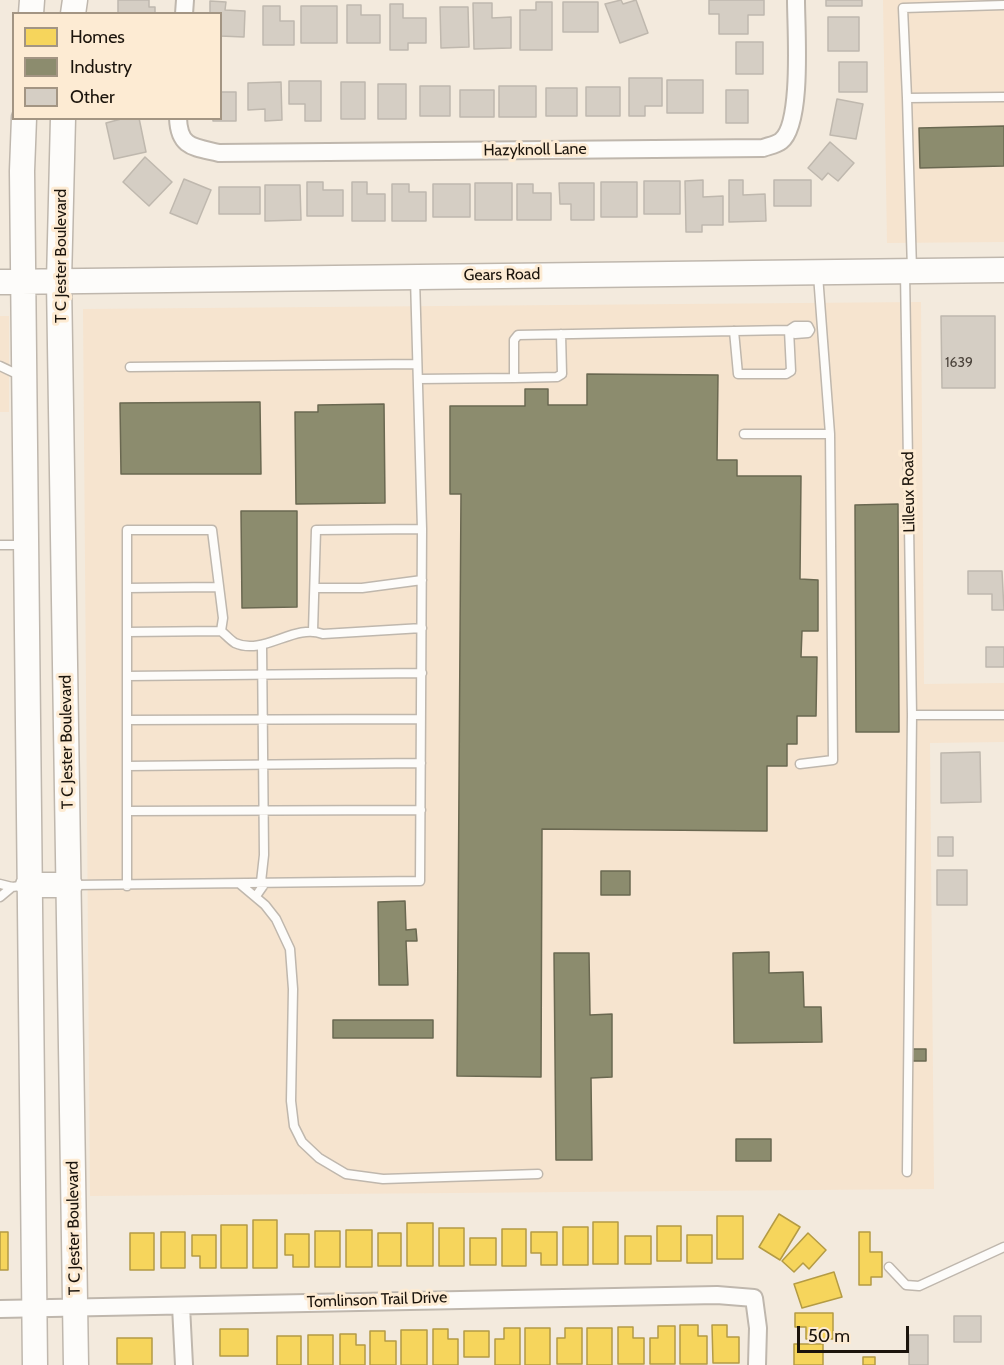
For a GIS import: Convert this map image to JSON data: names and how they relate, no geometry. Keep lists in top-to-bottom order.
{
  "streets": {
    "main road": ["T C Jester Boulevard", "Gears Road"],
    "street": ["Hazyknoll Lane", "Tomlinson Trail Drive"],
    "lane": ["Lilleux Road"]
  },
  "crossings": [
    ["T C Jester Boulevard", "Gears Road"],
    ["T C Jester Boulevard", "Tomlinson Trail Drive"],
    ["Gears Road", "Lilleux Road"]
  ],
  "house_numbers": ["1639"],
  "legend": ["Homes", "Industry", "Other"],
  "scale_bar": "50 m"
}
